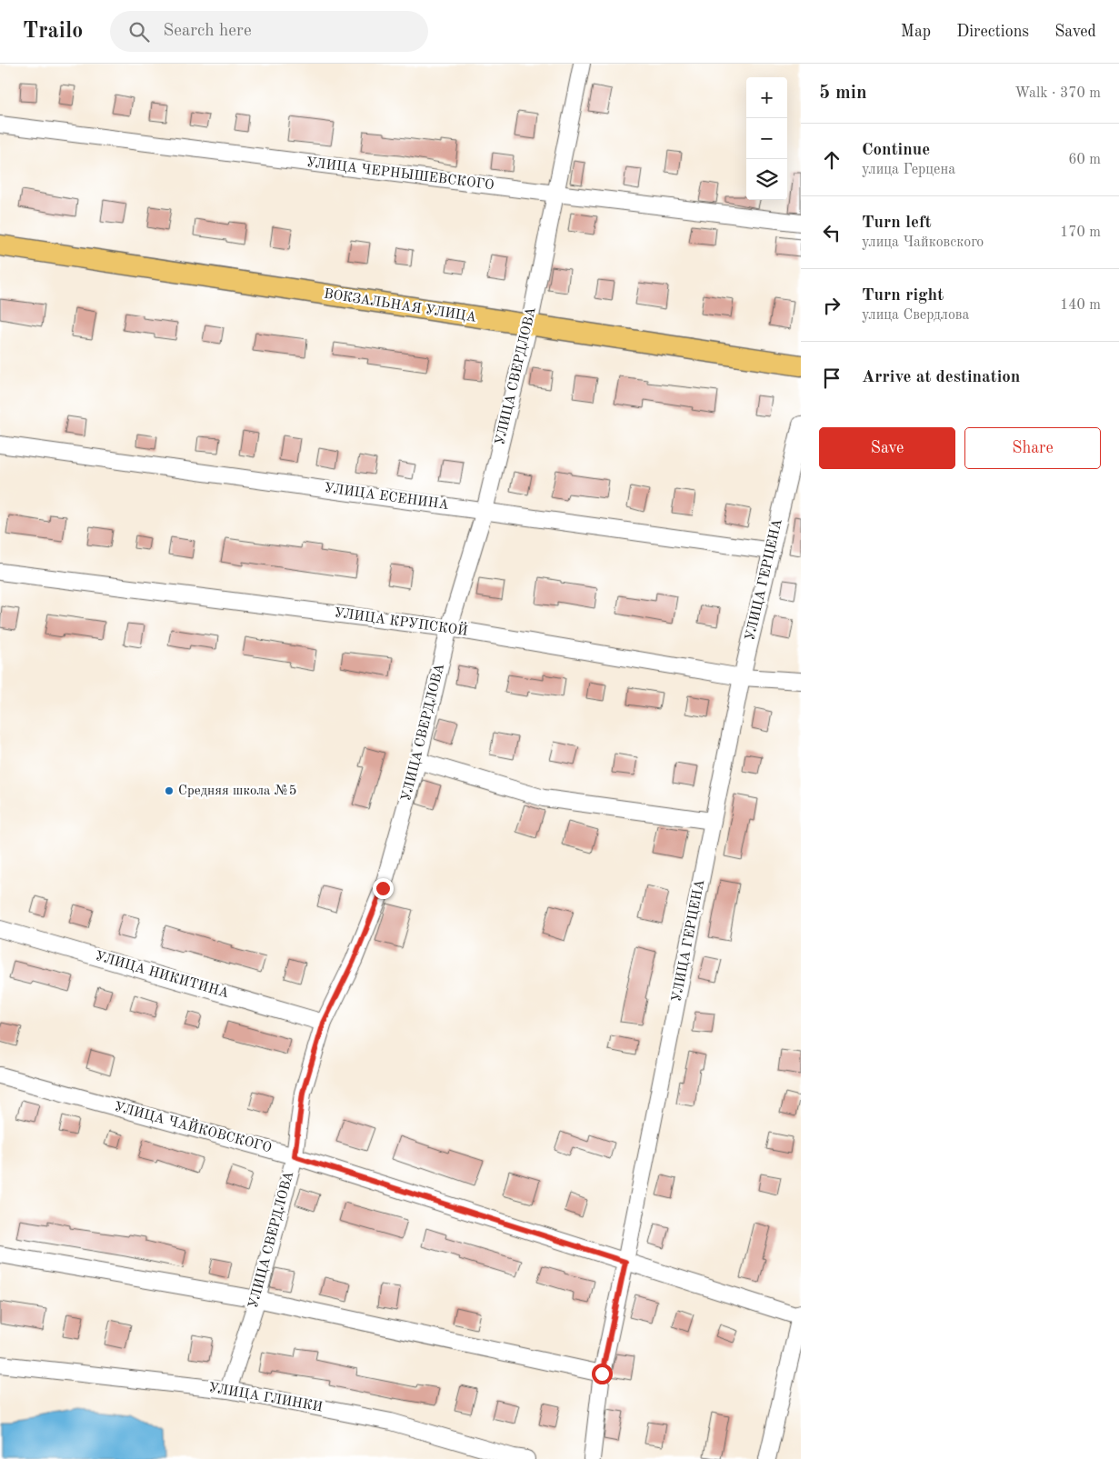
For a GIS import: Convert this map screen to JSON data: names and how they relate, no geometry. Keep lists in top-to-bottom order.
{
  "streets": {
    "main road": ["ВОКЗАЛЬНАЯ УЛИЦА"],
    "street": [
      "УЛИЦА ЧЕРНЫШЕВСКОГО",
      "УЛИЦА СВЕРДЛОВА",
      "УЛИЦА ЕСЕНИНА",
      "УЛИЦА ГЕРЦЕНА",
      "УЛИЦА КРУПСКОЙ",
      "УЛИЦА НИКИТИНА",
      "УЛИЦА ЧАЙКОВСКОГО",
      "УЛИЦА ГЛИНКИ"
    ]
  },
  "crossings": [
    ["УЛИЦА ЧЕРНЫШЕВСКОГО", "УЛИЦА СВЕРДЛОВА"],
    ["ВОКЗАЛЬНАЯ УЛИЦА", "УЛИЦА СВЕРДЛОВА"],
    ["УЛИЦА СВЕРДЛОВА", "УЛИЦА ЕСЕНИНА"],
    ["УЛИЦА СВЕРДЛОВА", "УЛИЦА КРУПСКОЙ"],
    ["УЛИЦА СВЕРДЛОВА", "УЛИЦА НИКИТИНА"],
    ["УЛИЦА СВЕРДЛОВА", "УЛИЦА ЧАЙКОВСКОГО"],
    ["УЛИЦА СВЕРДЛОВА", "УЛИЦА ГЛИНКИ"],
    ["УЛИЦА ЕСЕНИНА", "УЛИЦА ГЕРЦЕНА"],
    ["УЛИЦА ГЕРЦЕНА", "УЛИЦА КРУПСКОЙ"],
    ["УЛИЦА ГЕРЦЕНА", "УЛИЦА ЧАЙКОВСКОГО"]
  ],
  "places": ["Средняя школа №5"],
  "page": {
    "header": "Trailo",
    "search": "Search here",
    "nav": ["Map", "Directions", "Saved"],
    "heading": ["5 min", "Walk · 370 m"],
    "map_buttons": ["+", "−"],
    "list": [
      ["Continue", "улица Герцена", "60 m"],
      ["Turn left", "улица Чайковского", "170 m"],
      ["Turn right", "улица Свердлова", "140 m"],
      "Arrive at destination"
    ],
    "buttons": ["Save", "Share"]
  }
}
